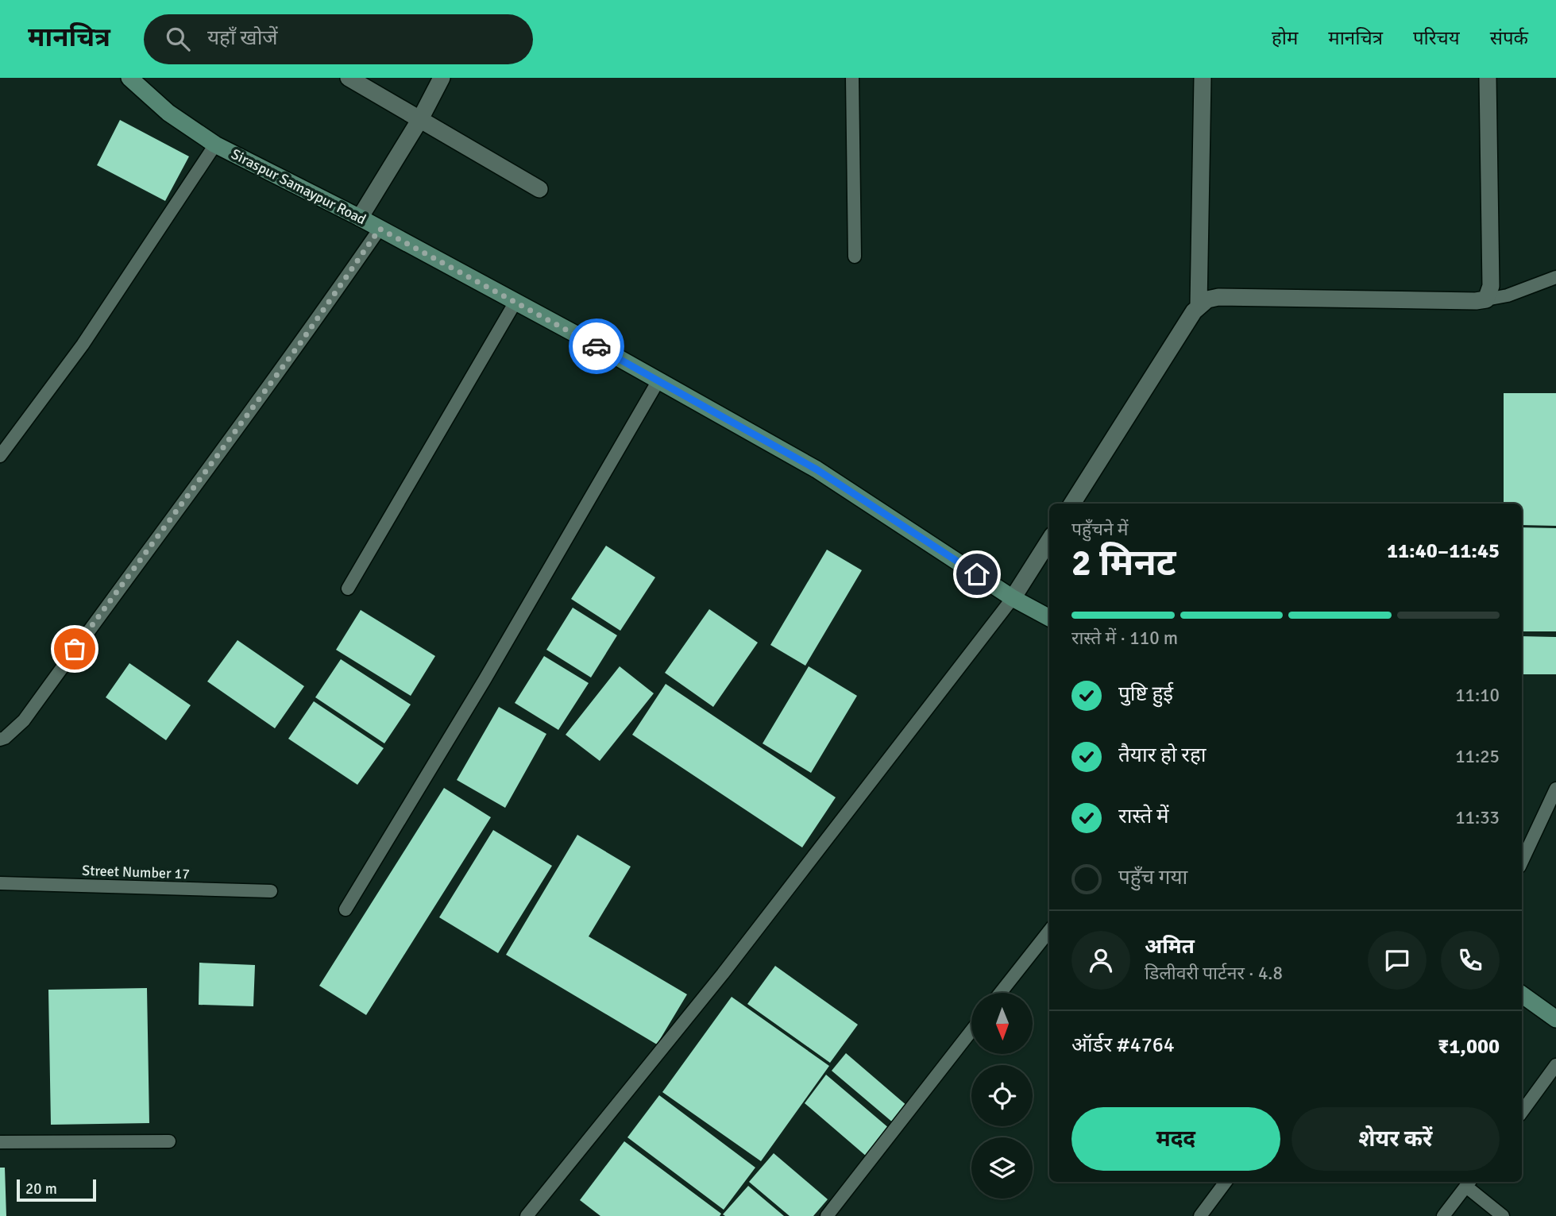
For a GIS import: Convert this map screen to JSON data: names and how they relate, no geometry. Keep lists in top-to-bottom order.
{
  "streets": {
    "street": ["Siraspur Samaypur Road"],
    "lane": ["Street Number 17"]
  },
  "scale_bar": "20 m",
  "north": "bottom",
  "page": {
    "header": "मानचित्र",
    "search": "यहाँ खोजें",
    "nav": [
      "होम",
      "मानचित्र",
      "परिचय",
      "संपर्क"
    ],
    "heading": ["2 मिनट", "पहुँचने में", "11:40–11:45"],
    "panel": [
      "अमित",
      "डिलीवरी पार्टनर · 4.8",
      "ऑर्डर #4764",
      "₹1,000"
    ],
    "bar": "रास्ते में · 110 m",
    "list": [
      ["पुष्टि हुई", "11:10"],
      ["तैयार हो रहा", "11:25"],
      ["रास्ते में", "11:33"],
      "पहुँच गया"
    ],
    "buttons": ["मदद", "शेयर करें"],
    "scale": "20 m"
  }
}
